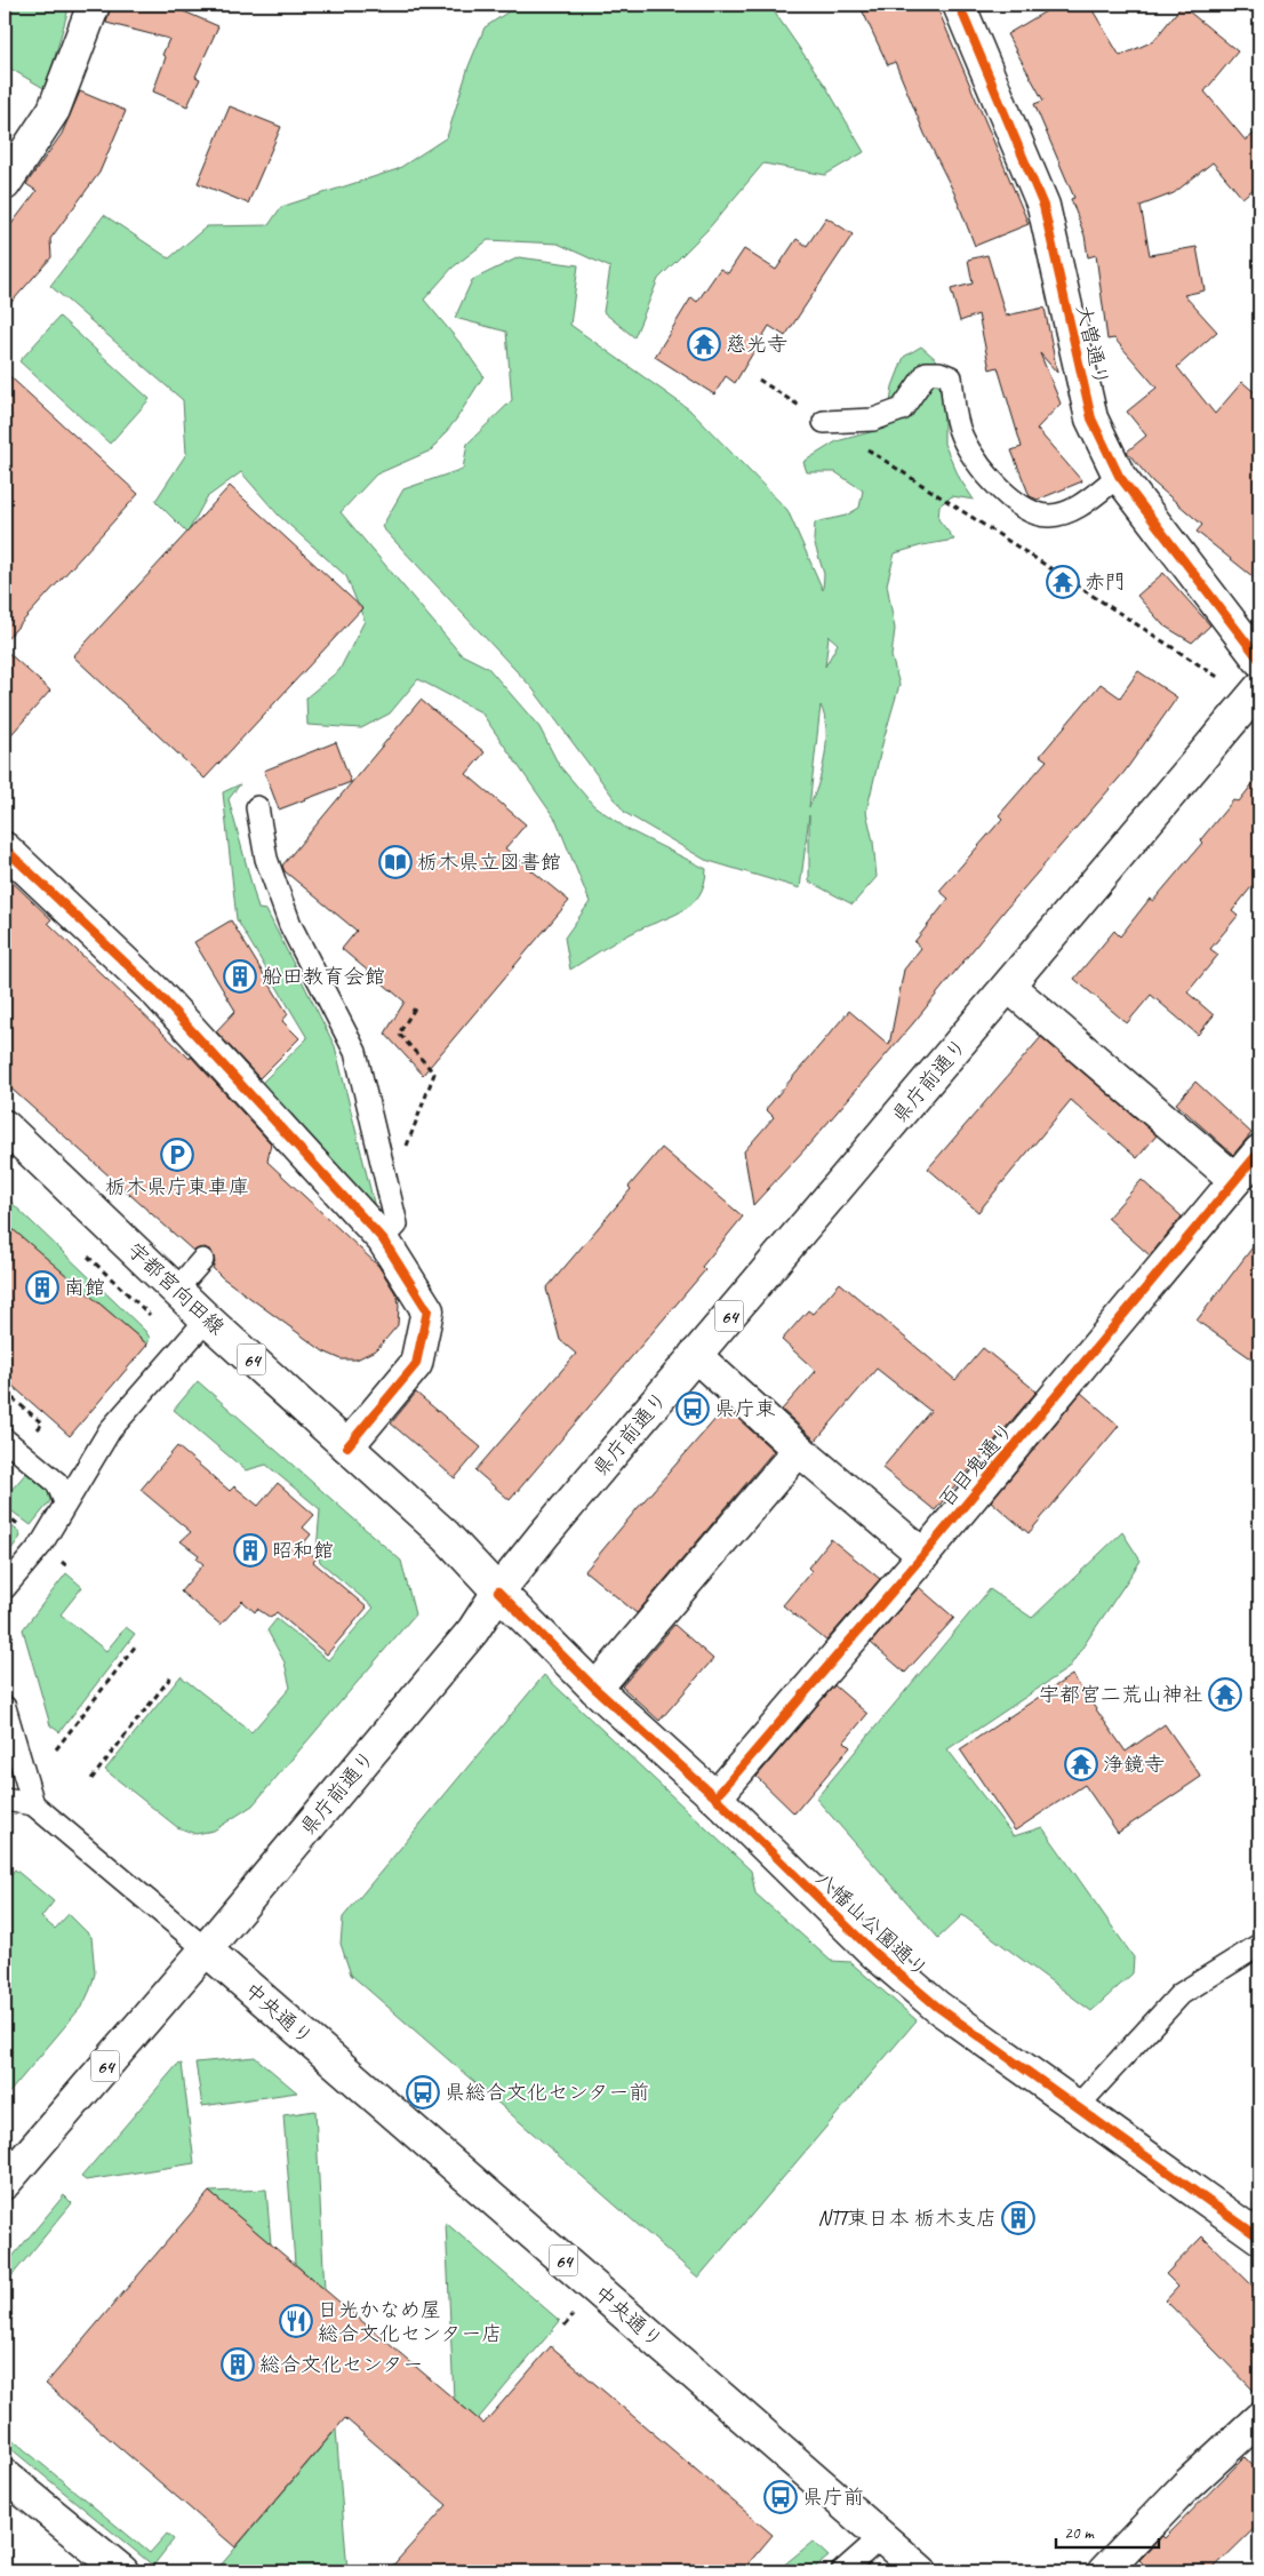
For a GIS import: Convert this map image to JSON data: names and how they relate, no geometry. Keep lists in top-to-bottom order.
{
  "streets": {
    "street": [
      "大曽通り",
      "県庁前通り",
      "宇都宮向田線",
      "64",
      "百目鬼通り",
      "八幡山公園通り",
      "中央通り"
    ]
  },
  "crossings": [
    ["県庁前通り", "宇都宮向田線"],
    ["県庁前通り", "八幡山公園通り"],
    ["県庁前通り", "中央通り"],
    ["宇都宮向田線", "八幡山公園通り"],
    ["百目鬼通り", "八幡山公園通り"]
  ],
  "places": {
    "temple": [
      "慈光寺",
      "赤門",
      "宇都宮二荒山神社",
      "浄鏡寺"
    ],
    "library": ["栃木県立図書館"],
    "building": [
      "船田教育会館",
      "南館",
      "昭和館",
      "NTT東日本 栃木支店",
      "総合文化センター"
    ],
    "parking": ["栃木県庁東車庫"],
    "bus stop": ["県庁東", "県総合文化センター前", "県庁前"],
    "restaurant": ["日光かなめ屋 総合文化センター店"]
  },
  "scale_bar": "20 m"
}
